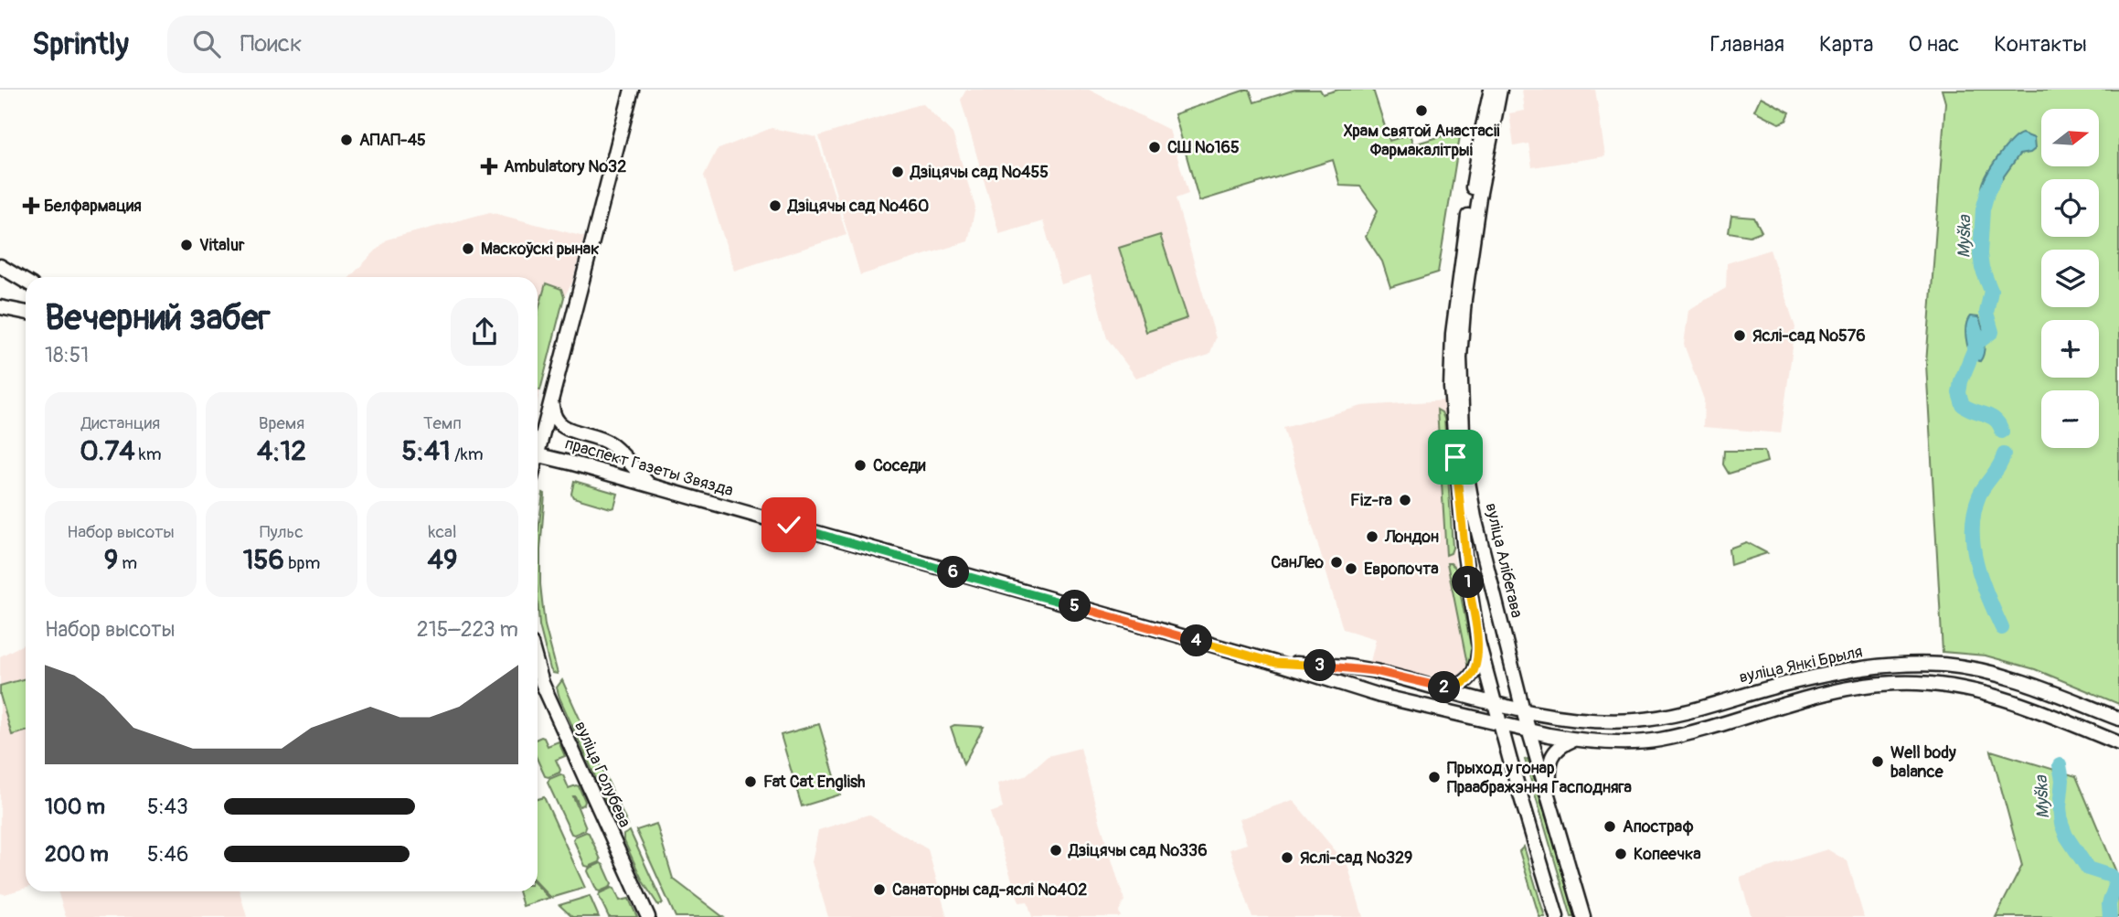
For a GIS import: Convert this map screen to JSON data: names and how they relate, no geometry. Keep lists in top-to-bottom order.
{
  "streets": {
    "main road": [
      "праспект Газеты Звязда",
      "вуліца Алібегава",
      "вуліца Янкі Брыля",
      "вуліца Голубева"
    ]
  },
  "crossings": [
    ["праспект Газеты Звязда", "вуліца Алібегава"],
    ["праспект Газеты Звязда", "вуліца Янкі Брыля"],
    ["вуліца Алібегава", "вуліца Янкі Брыля"]
  ],
  "water": ["Муška"],
  "places": {
    "other": [
      "Храм святой Анастасіі Фармакалітрыі",
      "АПАП-45",
      "СШ №165",
      "Дзіцячы сад №455",
      "Дзіцячы сад №460",
      "Vitalur",
      "Маскоўскі рынак",
      "Яслі-сад №576",
      "Соседи",
      "Fiz-ra",
      "Лондон",
      "СанЛео",
      "Европочта",
      "Well body balance",
      "Прыход у гонар Праабражэння Гасподняга",
      "Fat Cat English",
      "Апостраф",
      "Дзіцячы сад №336",
      "Копеечка",
      "Яслі-сад №329",
      "Санаторны сад-яслі №402"
    ],
    "health": ["Ambulatory №32", "Белфармация"]
  },
  "north": "right",
  "page": {
    "header": "Sprintly",
    "search": "Поиск",
    "nav": [
      "Главная",
      "Карта",
      "О нас",
      "Контакты"
    ],
    "map_buttons": ["+", "−"],
    "heading": ["Вечерний забег", "18:51"],
    "stats": [
      ["Дистанция", "0.74 km"],
      ["Время", "4:12"],
      ["Темп", "5:41 /km"],
      ["Набор высоты", "9 m"],
      ["Пульс", "156 bpm"],
      ["kcal", "49"]
    ],
    "pins": [
      "6",
      "1",
      "5",
      "4",
      "3",
      "2"
    ],
    "chart": ["Набор высоты", "215–223 m"],
    "list": [
      {
        "name": "100 m",
        "note": "5:43"
      },
      {
        "name": "200 m",
        "note": "5:46"
      }
    ]
  }
}
